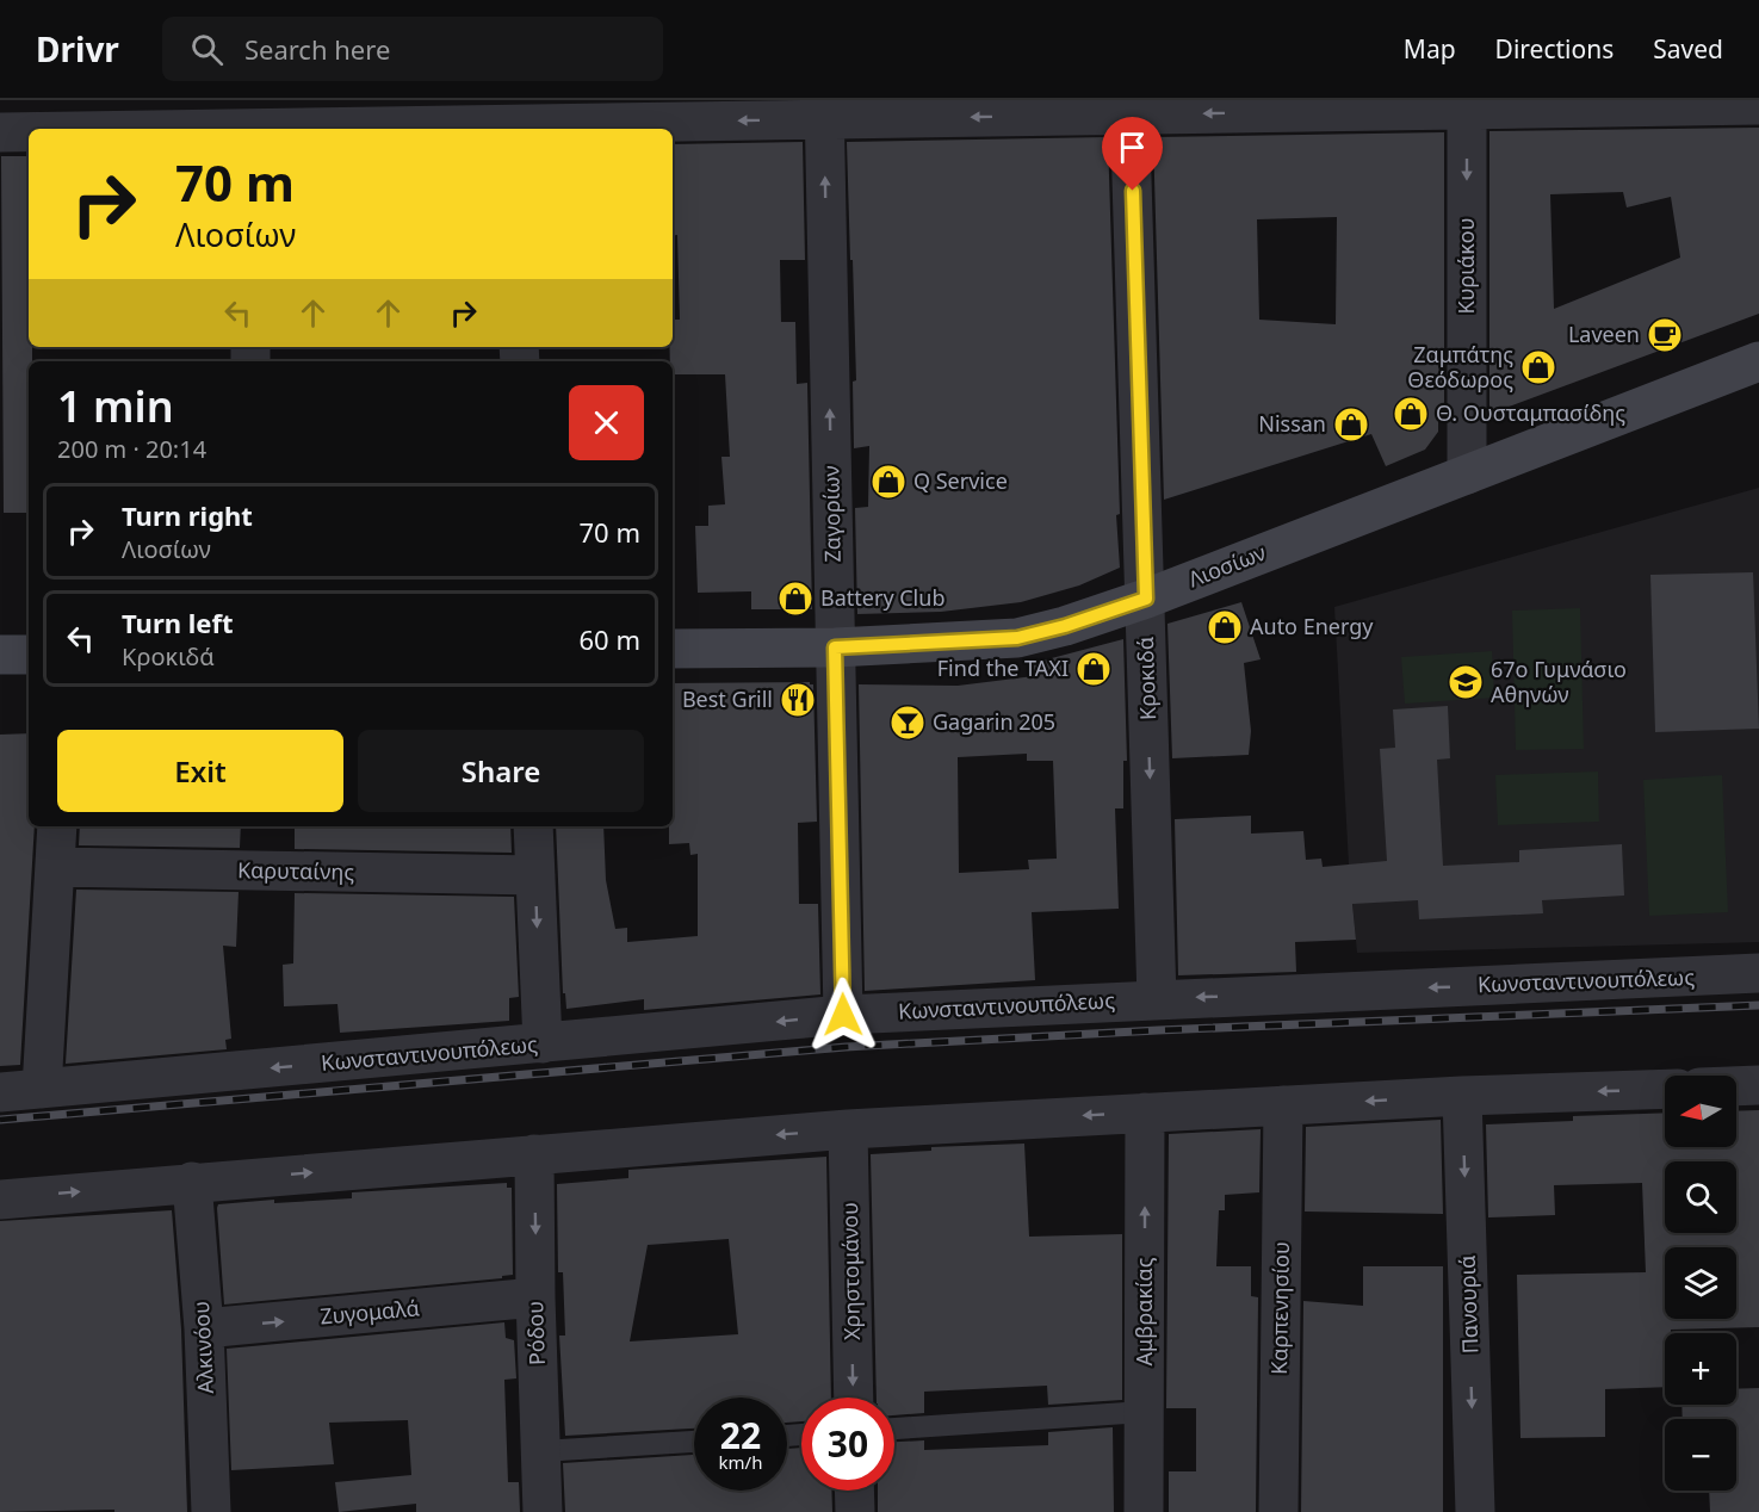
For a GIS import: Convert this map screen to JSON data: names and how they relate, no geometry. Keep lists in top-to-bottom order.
{
  "streets": {
    "main road": ["Λιοσίων"],
    "street": [
      "Κυριάκου",
      "Ζαγορίων",
      "Κροκιδά",
      "Καρυταίνης",
      "Κωνσταντινουπόλεως",
      "Χρηστομάνου",
      "Πανουριά",
      "Καρπενησίου",
      "Αμβρακίας",
      "Ζυγομαλά",
      "Ρόδου",
      "Αλκινόου"
    ]
  },
  "crossings": [
    ["Κυριάκου", "Λιοσίων"],
    ["Ζαγορίων", "Λιοσίων"],
    ["Ζαγορίων", "Κωνσταντινουπόλεως"],
    ["Λιοσίων", "Κροκιδά"],
    ["Κροκιδά", "Κωνσταντινουπόλεως"],
    ["Ζυγομαλά", "Ρόδου"],
    ["Ζυγομαλά", "Αλκινόου"]
  ],
  "one_way": [
    "Κυριάκου",
    "Ζαγορίων",
    "Κροκιδά",
    "Χρηστομάνου",
    "Πανουριά",
    "Αμβρακίας",
    "Ρόδου"
  ],
  "places": {
    "cafe": ["Laveen"],
    "shop": [
      "Ζαμπάτης Θεόδωρος",
      "Θ. Ουσταμπασίδης",
      "Nissan",
      "Q Service",
      "Battery Club",
      "Auto Energy",
      "Find the TAXI"
    ],
    "school or university": ["67ο Γυμνάσιο Αθηνών"],
    "restaurant": ["Best Grill"],
    "bar": ["Gagarin 205"]
  },
  "north": "left",
  "page": {
    "header": "Drivr",
    "search": "Search here",
    "nav": ["Map", "Directions", "Saved"],
    "turn": ["70 m", "Λιοσίων"],
    "heading": ["1 min", "200 m · 20:14"],
    "list": [
      {
        "name": "Turn right",
        "note": "Λιοσίων",
        "value": "70 m"
      },
      {
        "name": "Turn left",
        "note": "Κροκιδά",
        "value": "60 m"
      }
    ],
    "buttons": ["Exit", "Share"],
    "map_buttons": ["+", "−"],
    "speed": "22 km/h",
    "limit": "30"
  }
}
